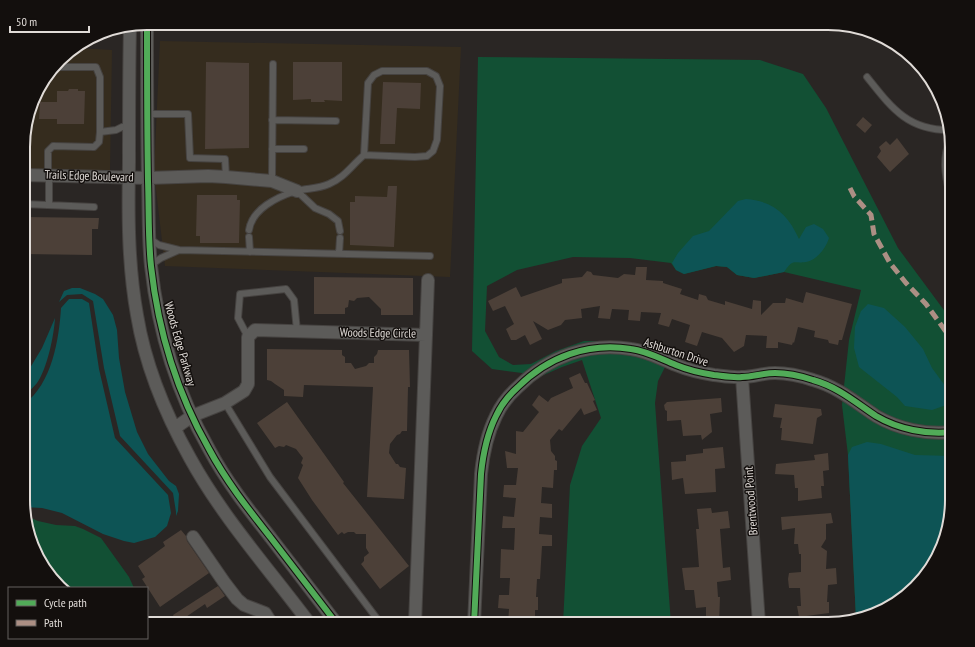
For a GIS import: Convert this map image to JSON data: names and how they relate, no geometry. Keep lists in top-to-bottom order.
{
  "streets": {
    "street": [
      "Trails Edge Boulevard",
      "Woods Edge Circle",
      "Woods Edge Parkway",
      "Ashburton Drive",
      "Brentwood Point"
    ]
  },
  "crossings": [
    ["Trails Edge Boulevard", "Woods Edge Parkway"],
    ["Ashburton Drive", "Brentwood Point"]
  ],
  "legend": ["Cycle path", "Path"],
  "scale_bar": "50 m"
}
